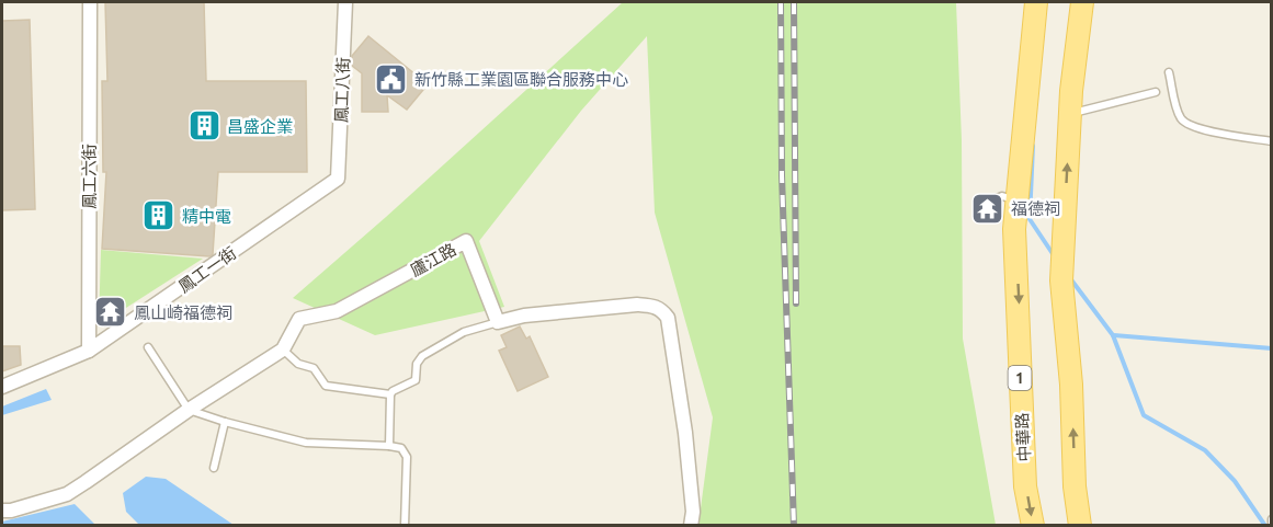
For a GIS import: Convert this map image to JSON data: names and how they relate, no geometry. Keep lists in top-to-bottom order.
{
  "streets": {
    "main road": ["1", "中華路"],
    "street": [
      "鳳工八街",
      "鳳工六街",
      "廬江路",
      "鳳工一街"
    ]
  },
  "crossings": [
    ["鳳工八街", "鳳工一街"],
    ["鳳工六街", "鳳工一街"]
  ],
  "places": {
    "public building": ["新竹縣工業園區聯合服務中心"],
    "building": ["昌盛企業", "精中電"],
    "temple": ["福德祠", "鳳山崎福德祠"]
  }
}
